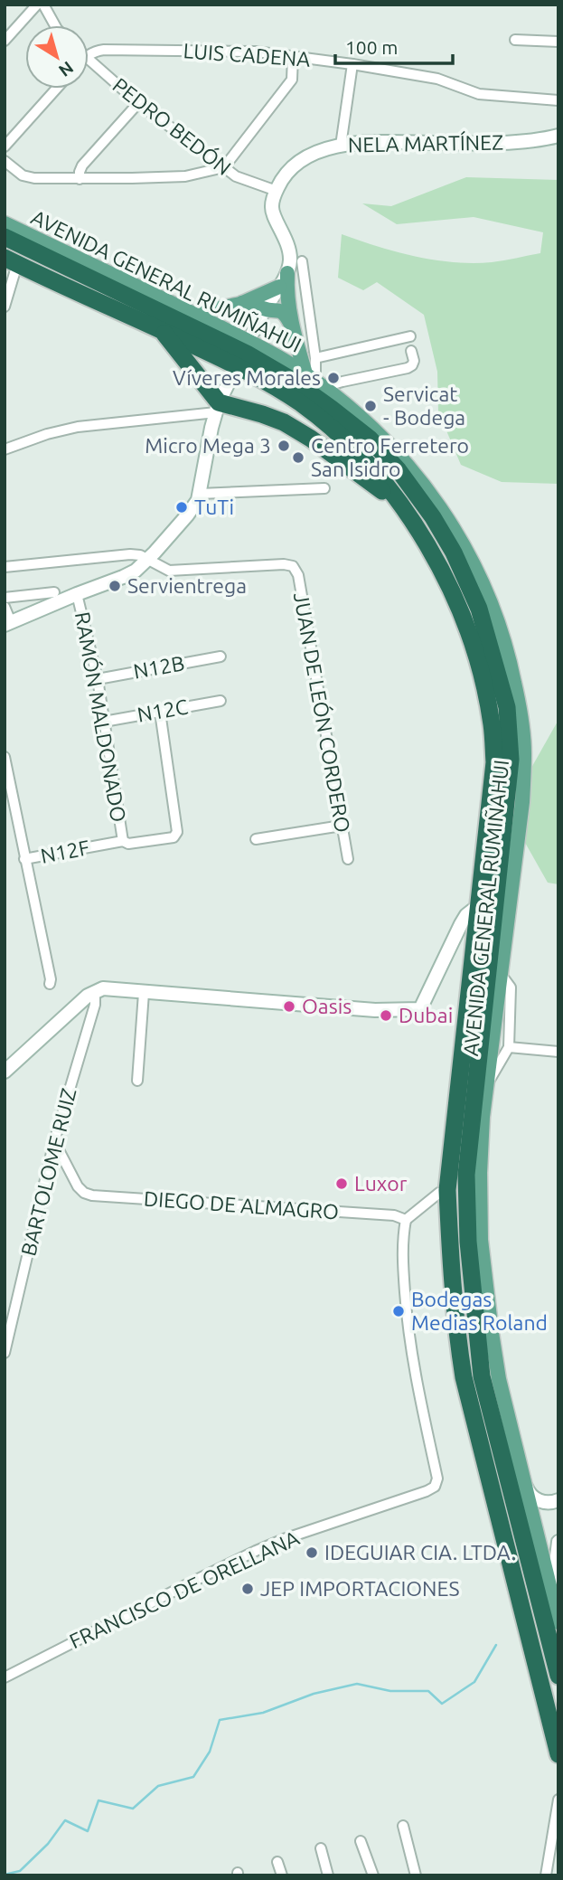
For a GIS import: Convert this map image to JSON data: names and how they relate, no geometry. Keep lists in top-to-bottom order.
{
  "streets": {
    "main road": ["NELA MARTÍNEZ", "AVENIDA GENERAL RUMIÑAHUI"],
    "street": [
      "LUIS CADENA",
      "PEDRO BEDÓN",
      "N12B",
      "N12C",
      "JUAN DE LEÓN CORDERO",
      "RAMÓN MALDONADO",
      "N12F",
      "BARTOLOME RUIZ",
      "DIEGO DE ALMAGRO",
      "FRANCISCO DE ORELLANA"
    ]
  },
  "crossings": [
    ["PEDRO BEDÓN", "NELA MARTÍNEZ"],
    ["N12B", "RAMÓN MALDONADO"],
    ["N12C", "RAMÓN MALDONADO"],
    ["N12C", "N12F"],
    ["RAMÓN MALDONADO", "N12F"],
    ["BARTOLOME RUIZ", "DIEGO DE ALMAGRO"],
    ["DIEGO DE ALMAGRO", "FRANCISCO DE ORELLANA"]
  ],
  "places": [
    "Víveres Morales",
    "Servicat - Bodega",
    "Micro Mega 3",
    "Centro Ferretero San Isidro",
    "TuTi",
    "Servientrega",
    "Oasis",
    "Dubai",
    "Luxor",
    "Bodegas Medias Roland",
    "IDEGUIAR CIA. LTDA.",
    "JEP IMPORTACIONES"
  ],
  "scale_bar": "100 m",
  "north": "bottom right"
}
